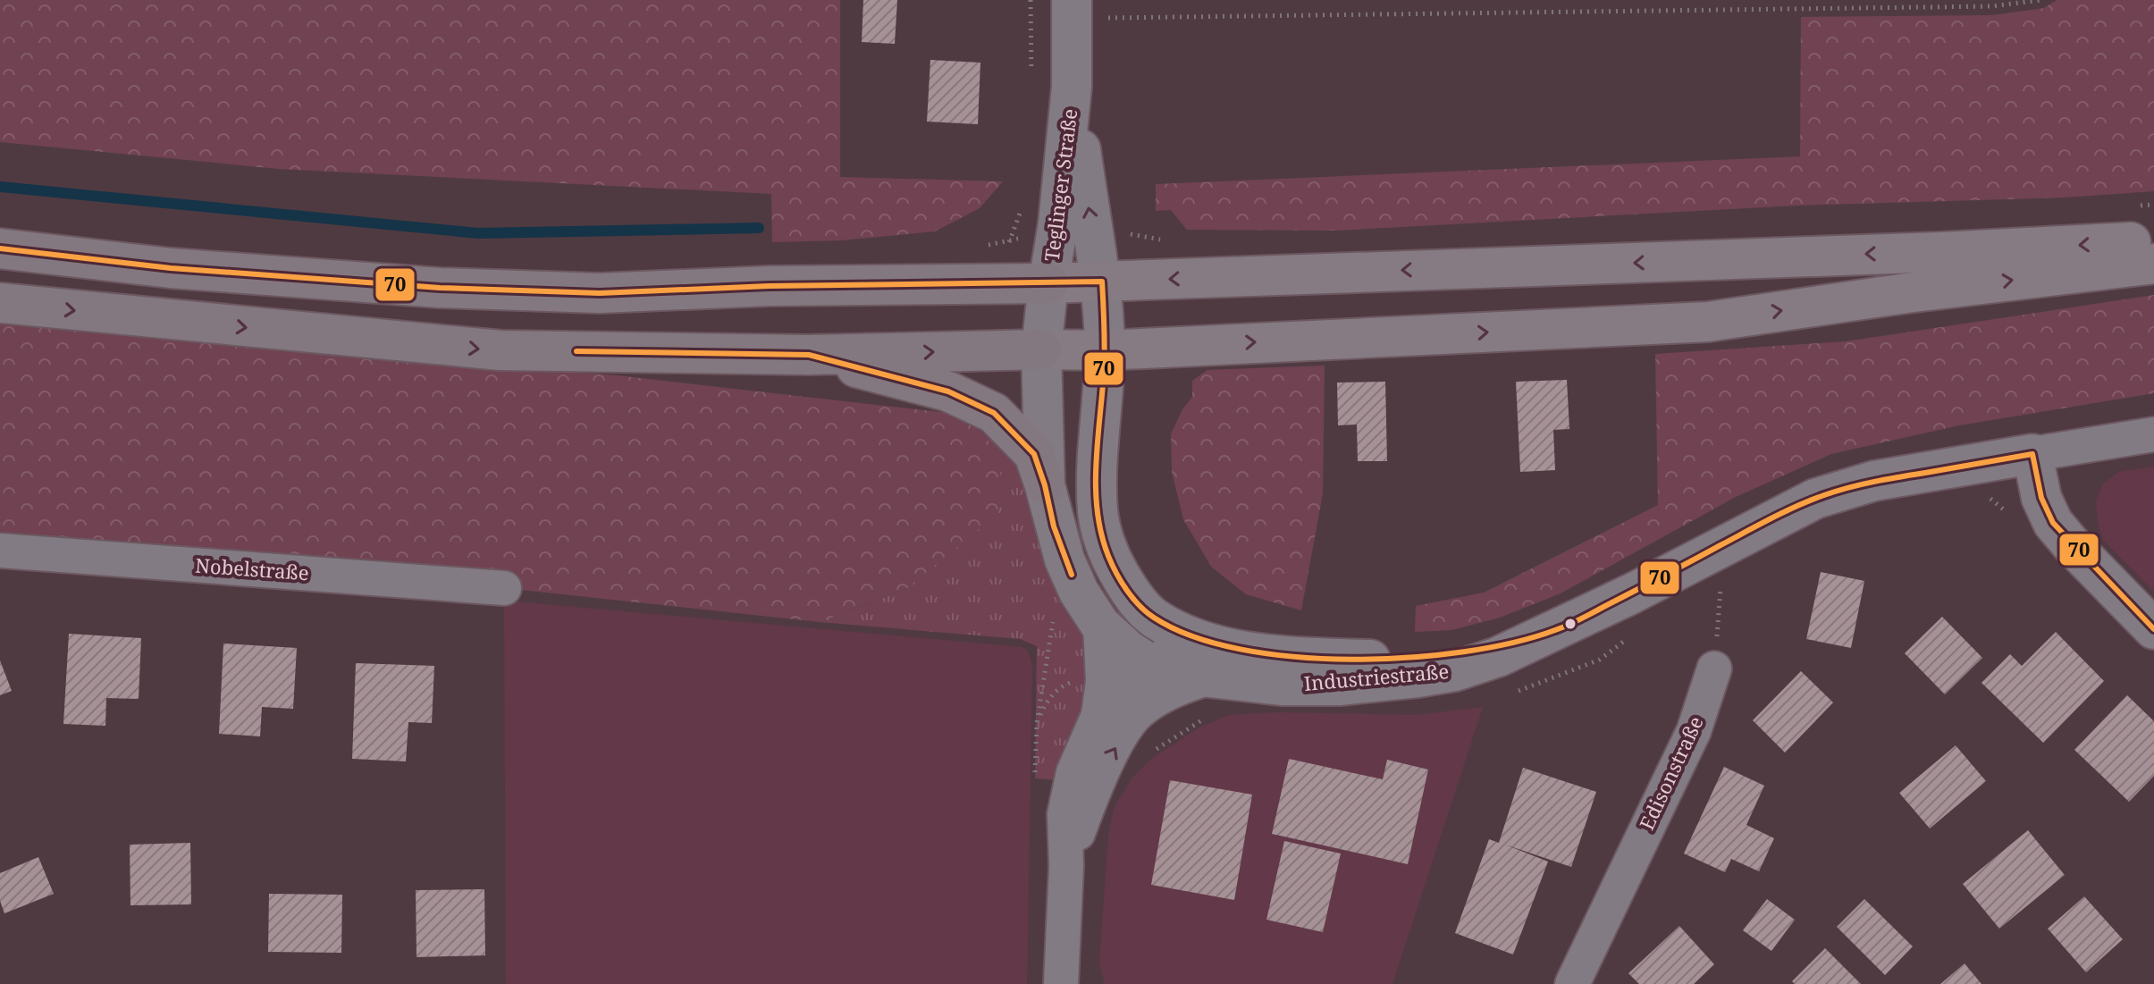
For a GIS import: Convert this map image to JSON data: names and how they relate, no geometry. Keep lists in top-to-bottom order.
{
  "streets": {
    "street": [
      "Teglinger Straße",
      "Nobelstraße",
      "Industriestraße",
      "Edisonstraße"
    ]
  },
  "crossings": [
    ["Teglinger Straße", "Industriestraße"]
  ],
  "lines": ["transit line 70"]
}
